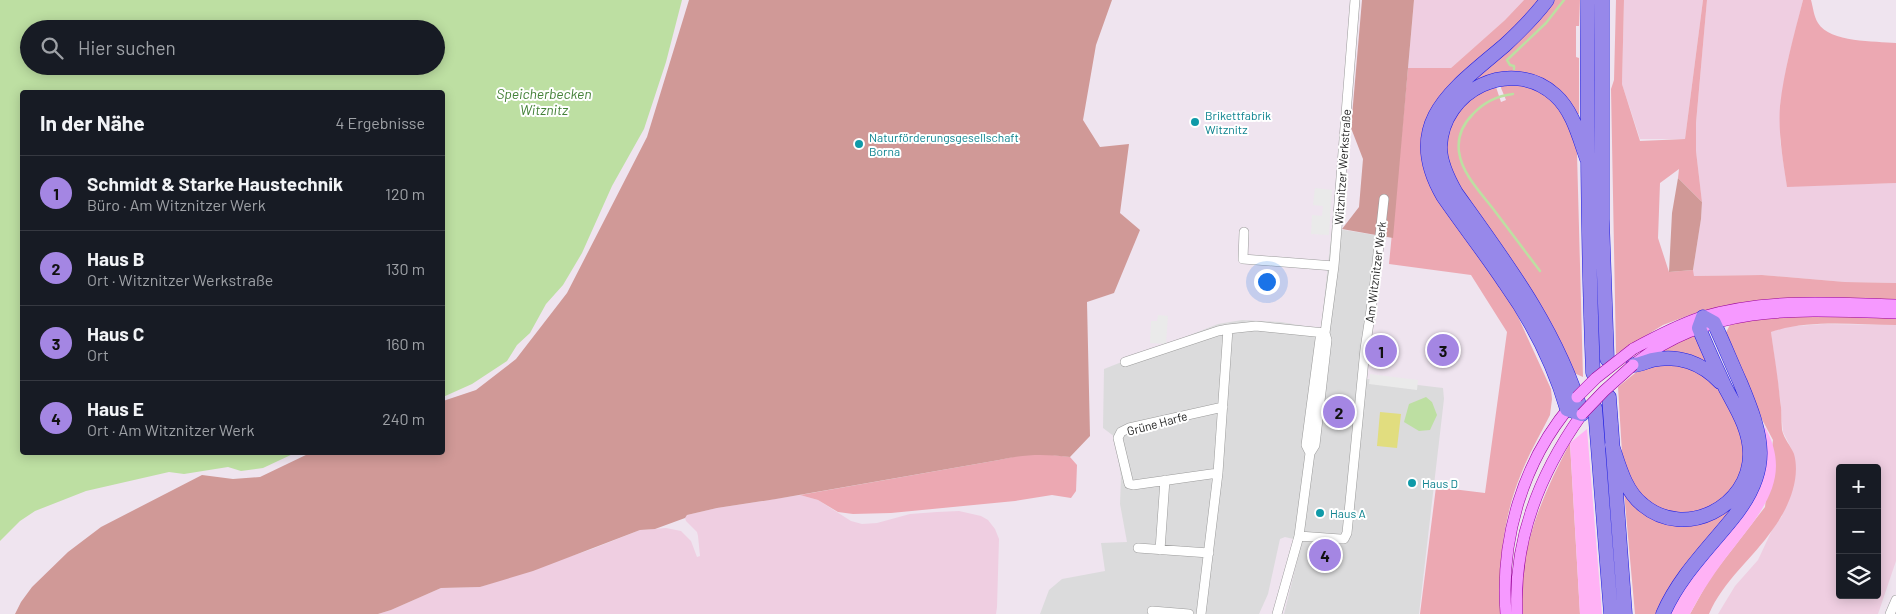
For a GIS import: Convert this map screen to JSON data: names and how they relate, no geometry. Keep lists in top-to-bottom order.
{
  "streets": {
    "street": ["Witznitzer Werkstraße", "Am Witznitzer Werk", "Grüne Harfe"]
  },
  "crossings": [
    ["Witznitzer Werkstraße", "Am Witznitzer Werk"]
  ],
  "water": ["Speicherbecken Witznitz"],
  "places": [
    "Brikettfabrik Witznitz",
    "Naturförderungsgesellschaft Borna",
    "Haus D",
    "Haus A"
  ],
  "page": {
    "search": "Hier suchen",
    "heading": ["In der Nähe", "4 Ergebnisse"],
    "list": [
      {
        "mark": "1",
        "name": "Schmidt & Starke Haustechnik",
        "note": "Büro · Am Witznitzer Werk",
        "value": "120 m"
      },
      {
        "mark": "2",
        "name": "Haus B",
        "note": "Ort · Witznitzer Werkstraße",
        "value": "130 m"
      },
      {
        "mark": "3",
        "name": "Haus C",
        "note": "Ort",
        "value": "160 m"
      },
      {
        "mark": "4",
        "name": "Haus E",
        "note": "Ort · Am Witznitzer Werk",
        "value": "240 m"
      }
    ],
    "pins": [
      "3",
      "1",
      "2",
      "4"
    ],
    "map_buttons": ["+", "−"]
  }
}
